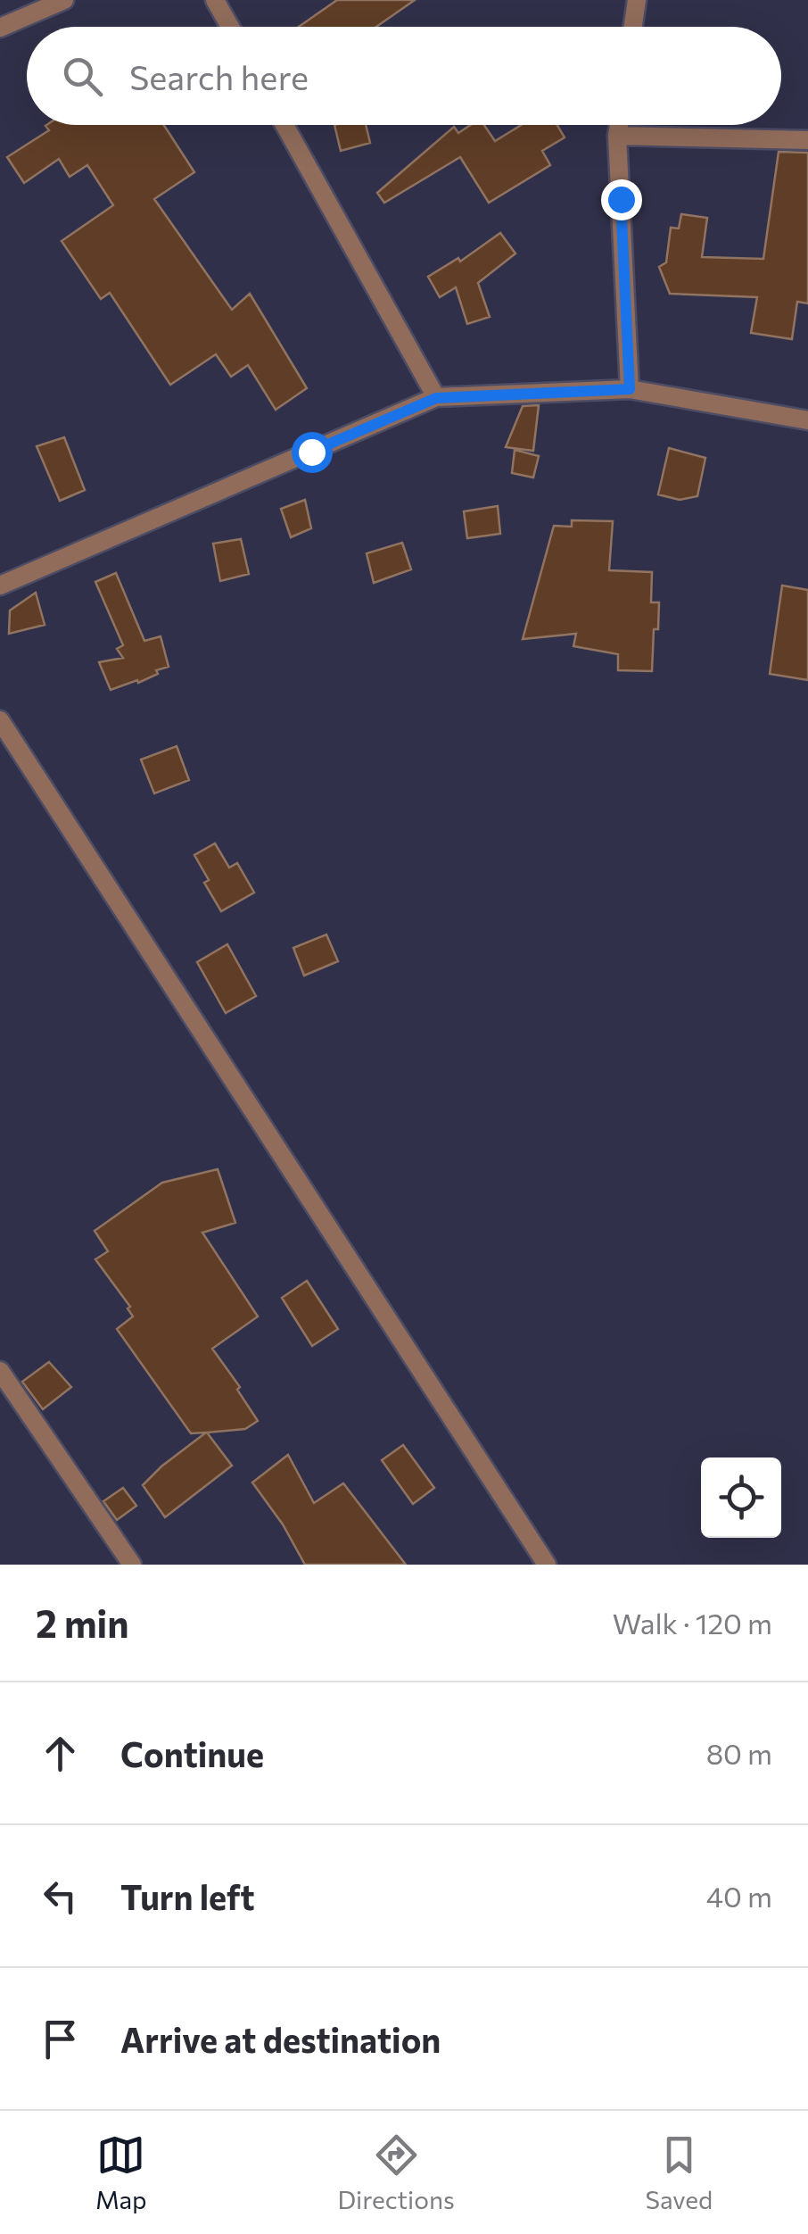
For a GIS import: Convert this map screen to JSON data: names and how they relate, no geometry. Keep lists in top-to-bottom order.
{
  "page": {
    "search": "Search here",
    "heading": ["2 min", "Walk · 120 m"],
    "list": [
      ["Continue", "80 m"],
      ["Turn left", "40 m"],
      "Arrive at destination"
    ],
    "nav": ["Map", "Directions", "Saved"]
  }
}
